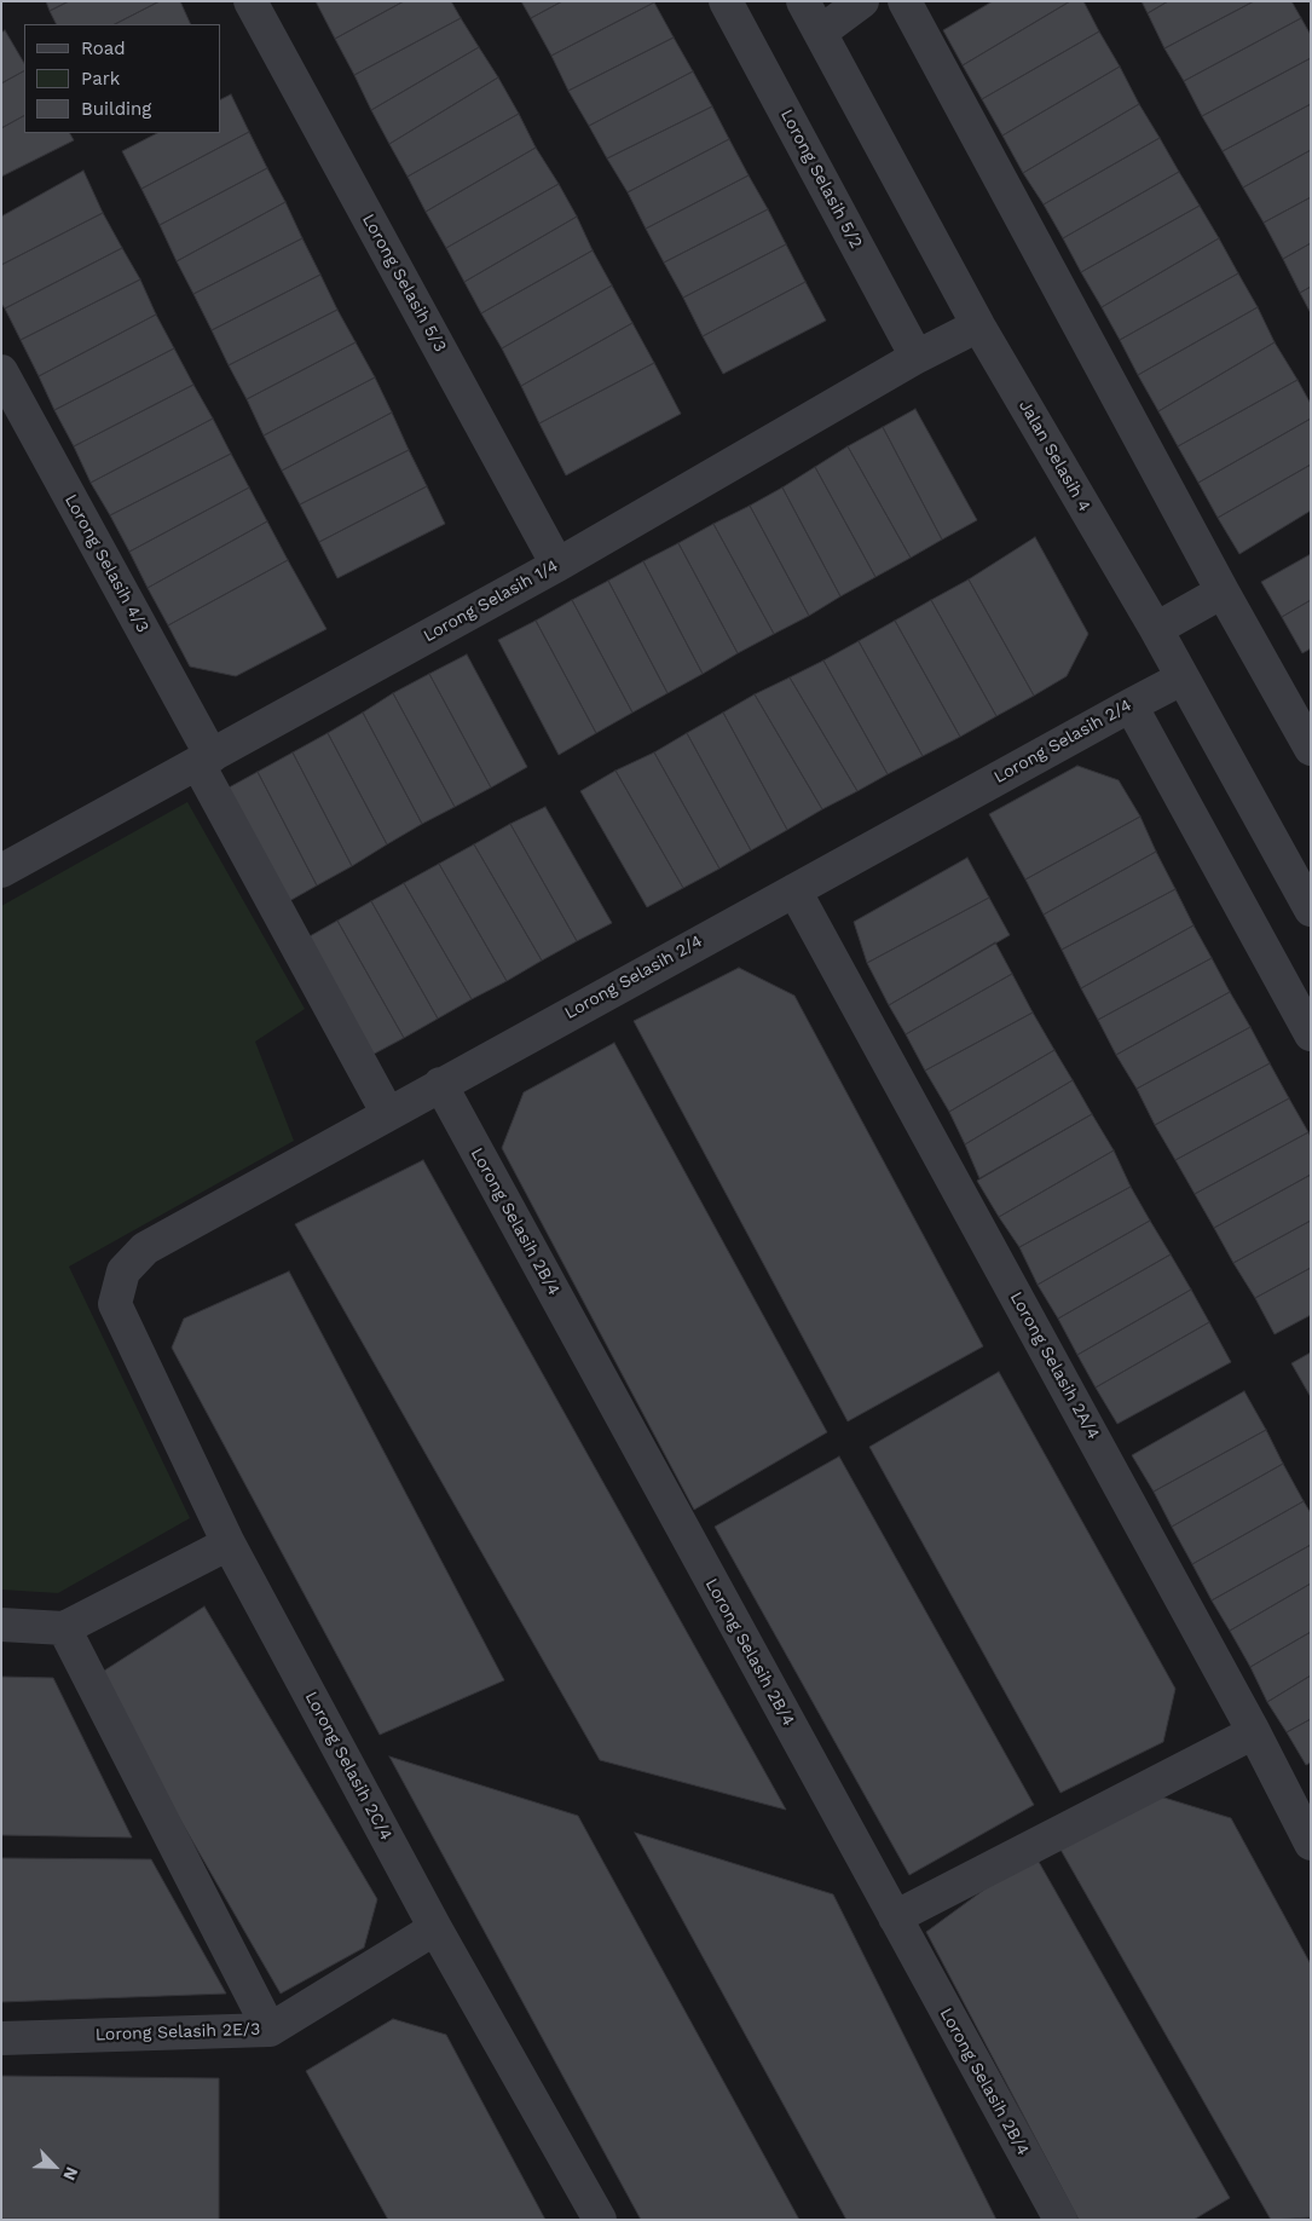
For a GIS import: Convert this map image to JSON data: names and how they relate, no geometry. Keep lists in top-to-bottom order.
{
  "streets": {
    "street": [
      "Lorong Selasih 5/2",
      "Lorong Selasih 5/3",
      "Jalan Selasih 4",
      "Lorong Selasih 4/3",
      "Lorong Selasih 1/4",
      "Lorong Selasih 2/4",
      "Lorong Selasih 2B/4",
      "Lorong Selasih 2A/4",
      "Lorong Selasih 2C/4",
      "Lorong Selasih 2E/3"
    ]
  },
  "crossings": [
    ["Lorong Selasih 5/2", "Lorong Selasih 1/4"],
    ["Lorong Selasih 5/3", "Lorong Selasih 1/4"],
    ["Jalan Selasih 4", "Lorong Selasih 1/4"],
    ["Jalan Selasih 4", "Lorong Selasih 2/4"],
    ["Lorong Selasih 4/3", "Lorong Selasih 1/4"],
    ["Lorong Selasih 4/3", "Lorong Selasih 2/4"],
    ["Lorong Selasih 2/4", "Lorong Selasih 2B/4"],
    ["Lorong Selasih 2/4", "Lorong Selasih 2A/4"],
    ["Lorong Selasih 2/4", "Lorong Selasih 2C/4"],
    ["Lorong Selasih 2C/4", "Lorong Selasih 2E/3"]
  ],
  "legend": ["Road", "Park", "Building"],
  "north": "bottom right"
}
